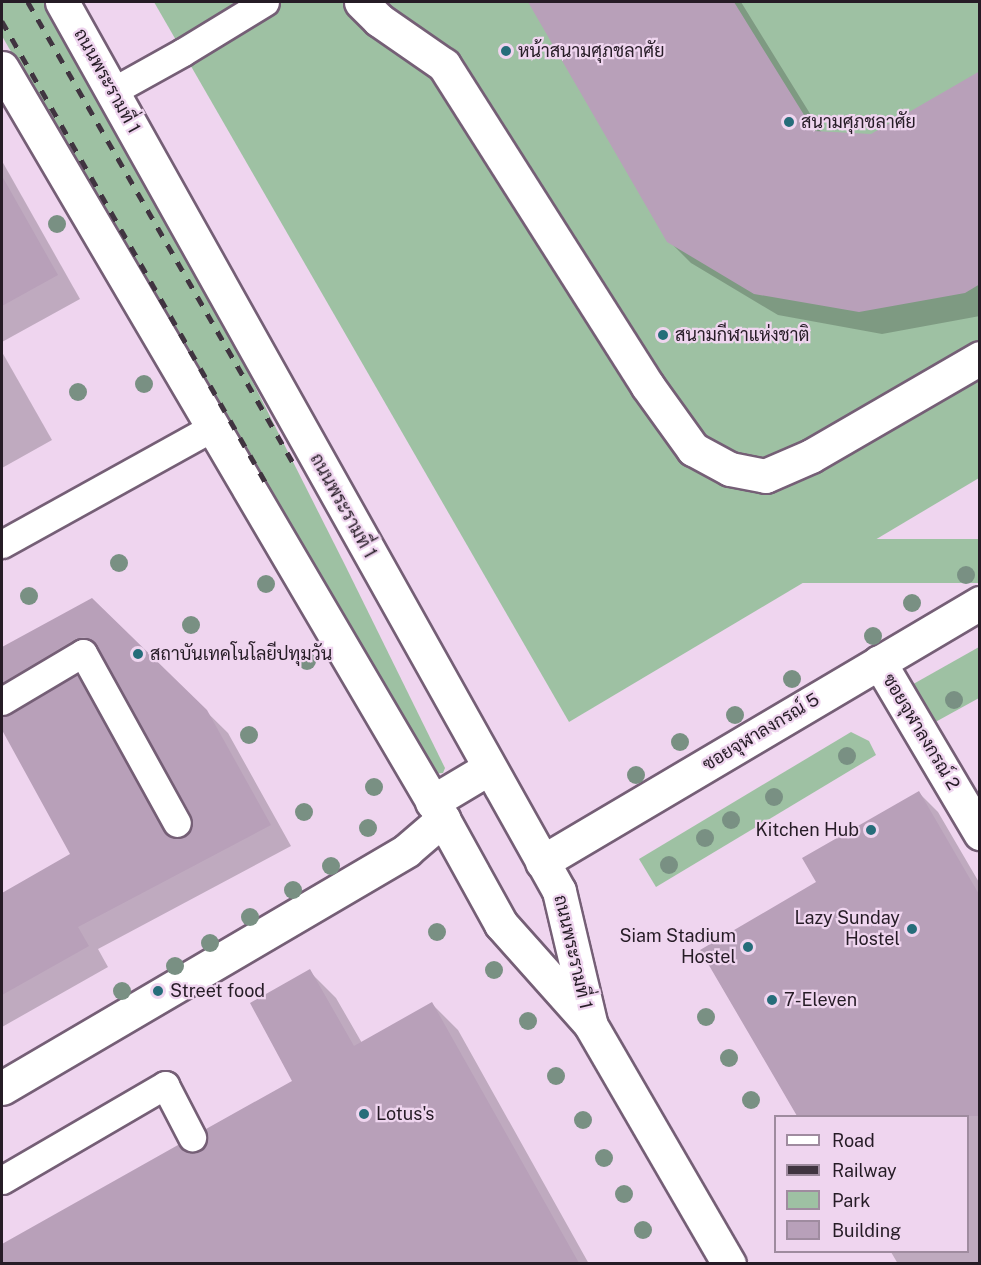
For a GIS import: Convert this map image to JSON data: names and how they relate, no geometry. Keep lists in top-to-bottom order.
{
  "streets": {
    "main road": ["ถนนพระรามที่ 1", "ซอยจุฬาลงกรณ์ 5", "ซอยจุฬาลงกรณ์ 2"]
  },
  "crossings": [
    ["ถนนพระรามที่ 1", "ซอยจุฬาลงกรณ์ 5"],
    ["ซอยจุฬาลงกรณ์ 5", "ซอยจุฬาลงกรณ์ 2"]
  ],
  "places": [
    "หน้าสนามศุภชลาศัย",
    "สนามศุภชลาศัย",
    "สนามกีฬาแห่งชาติ",
    "สถาบันเทคโนโลยีปทุมวัน",
    "Kitchen Hub",
    "Lazy Sunday Hostel",
    "Siam Stadium Hostel",
    "Street food",
    "7-Eleven",
    "Lotus's"
  ],
  "legend": [
    "Road",
    "Railway",
    "Park",
    "Building"
  ]
}
